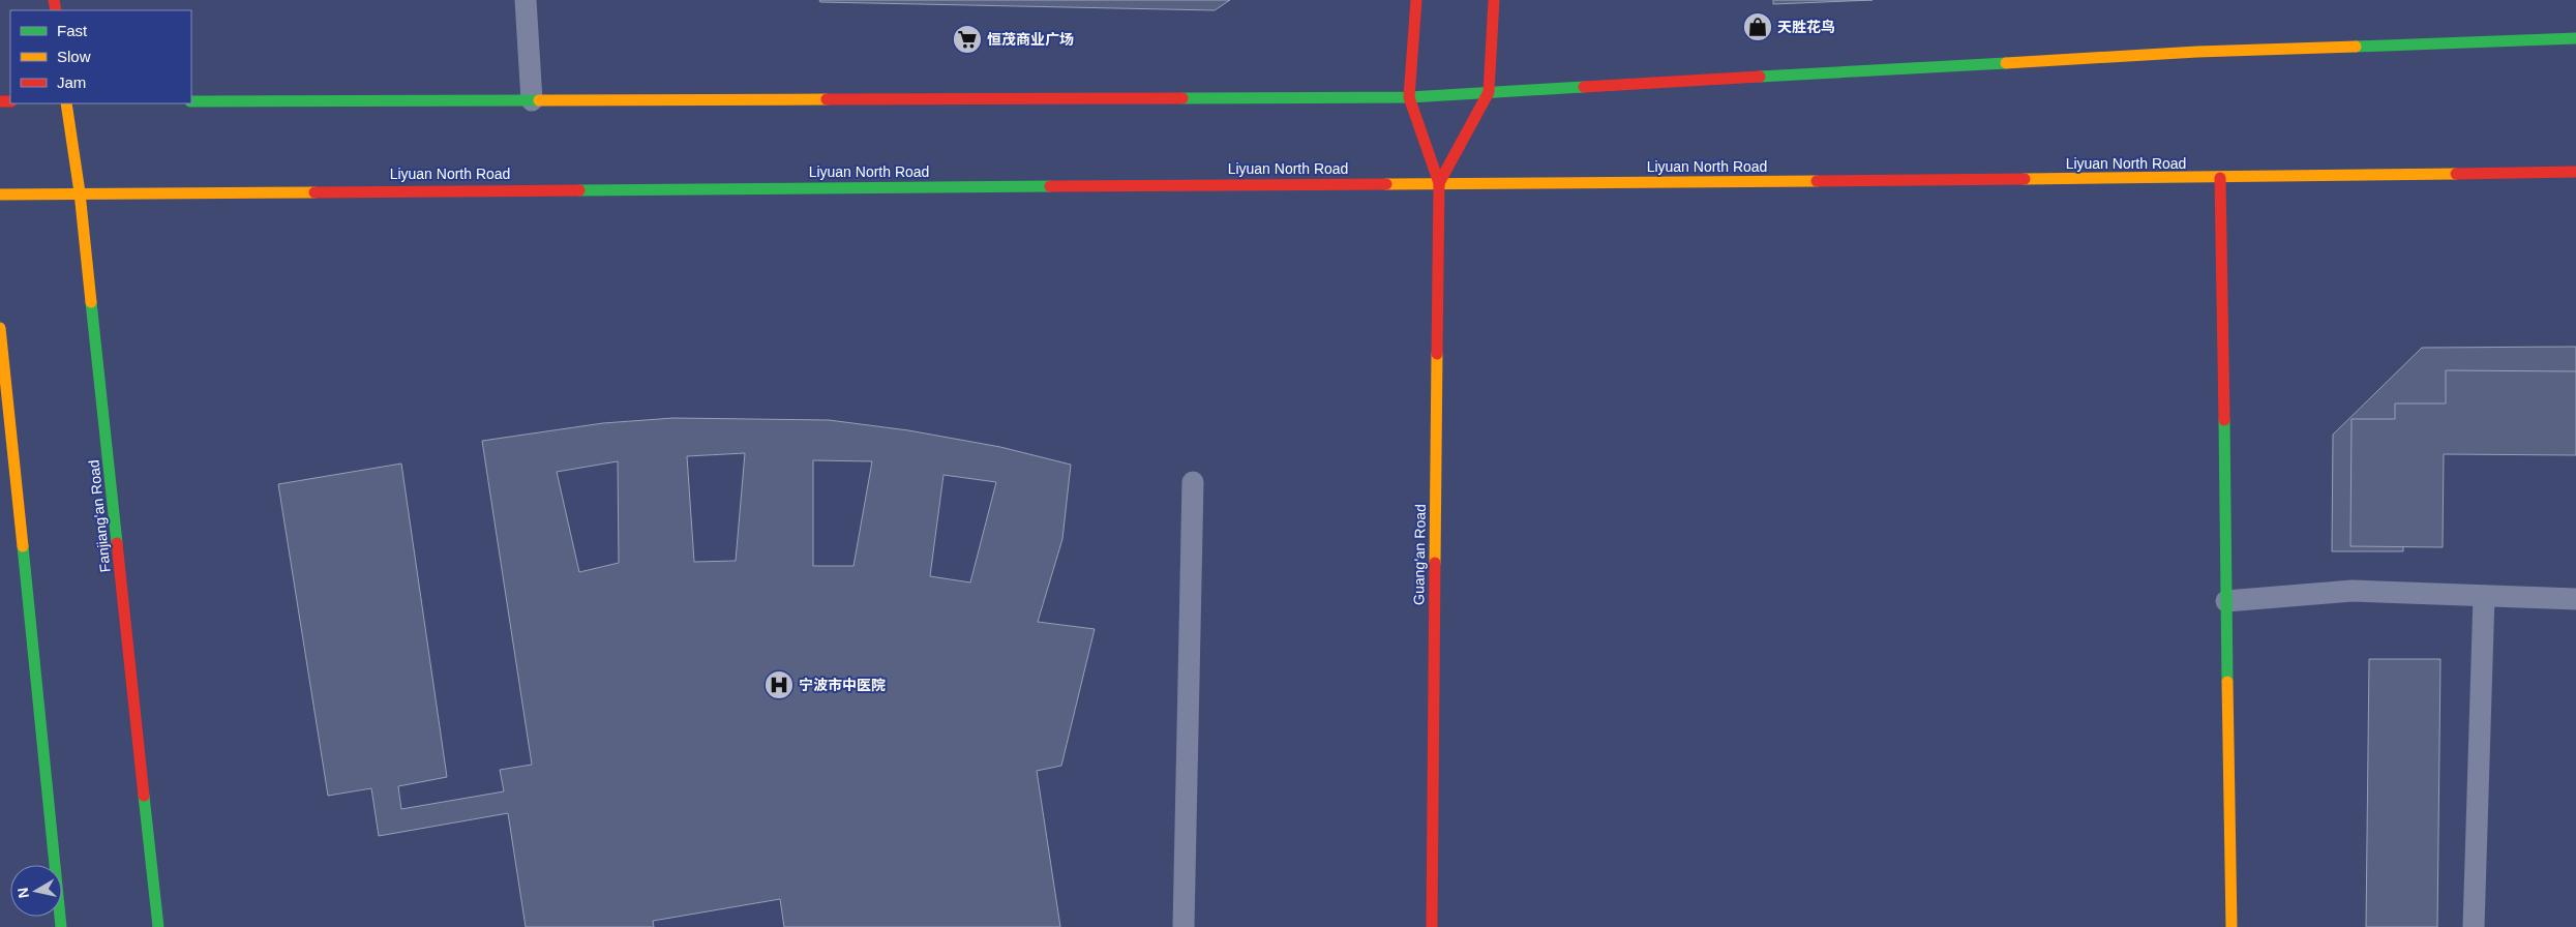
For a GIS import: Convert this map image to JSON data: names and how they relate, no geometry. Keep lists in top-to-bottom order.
{
  "streets": {
    "main road": ["Liyuan North Road", "Fanjiang'an Road", "Guang'an Road"]
  },
  "crossings": [
    ["Liyuan North Road", "Fanjiang'an Road"],
    ["Liyuan North Road", "Guang'an Road"]
  ],
  "places": {
    "shop": ["天胜花鸟"],
    "supermarket": ["恒茂商业广场"],
    "hospital": ["宁波市中医院"]
  },
  "legend": ["Fast", "Slow", "Jam"],
  "north": "left"
}
